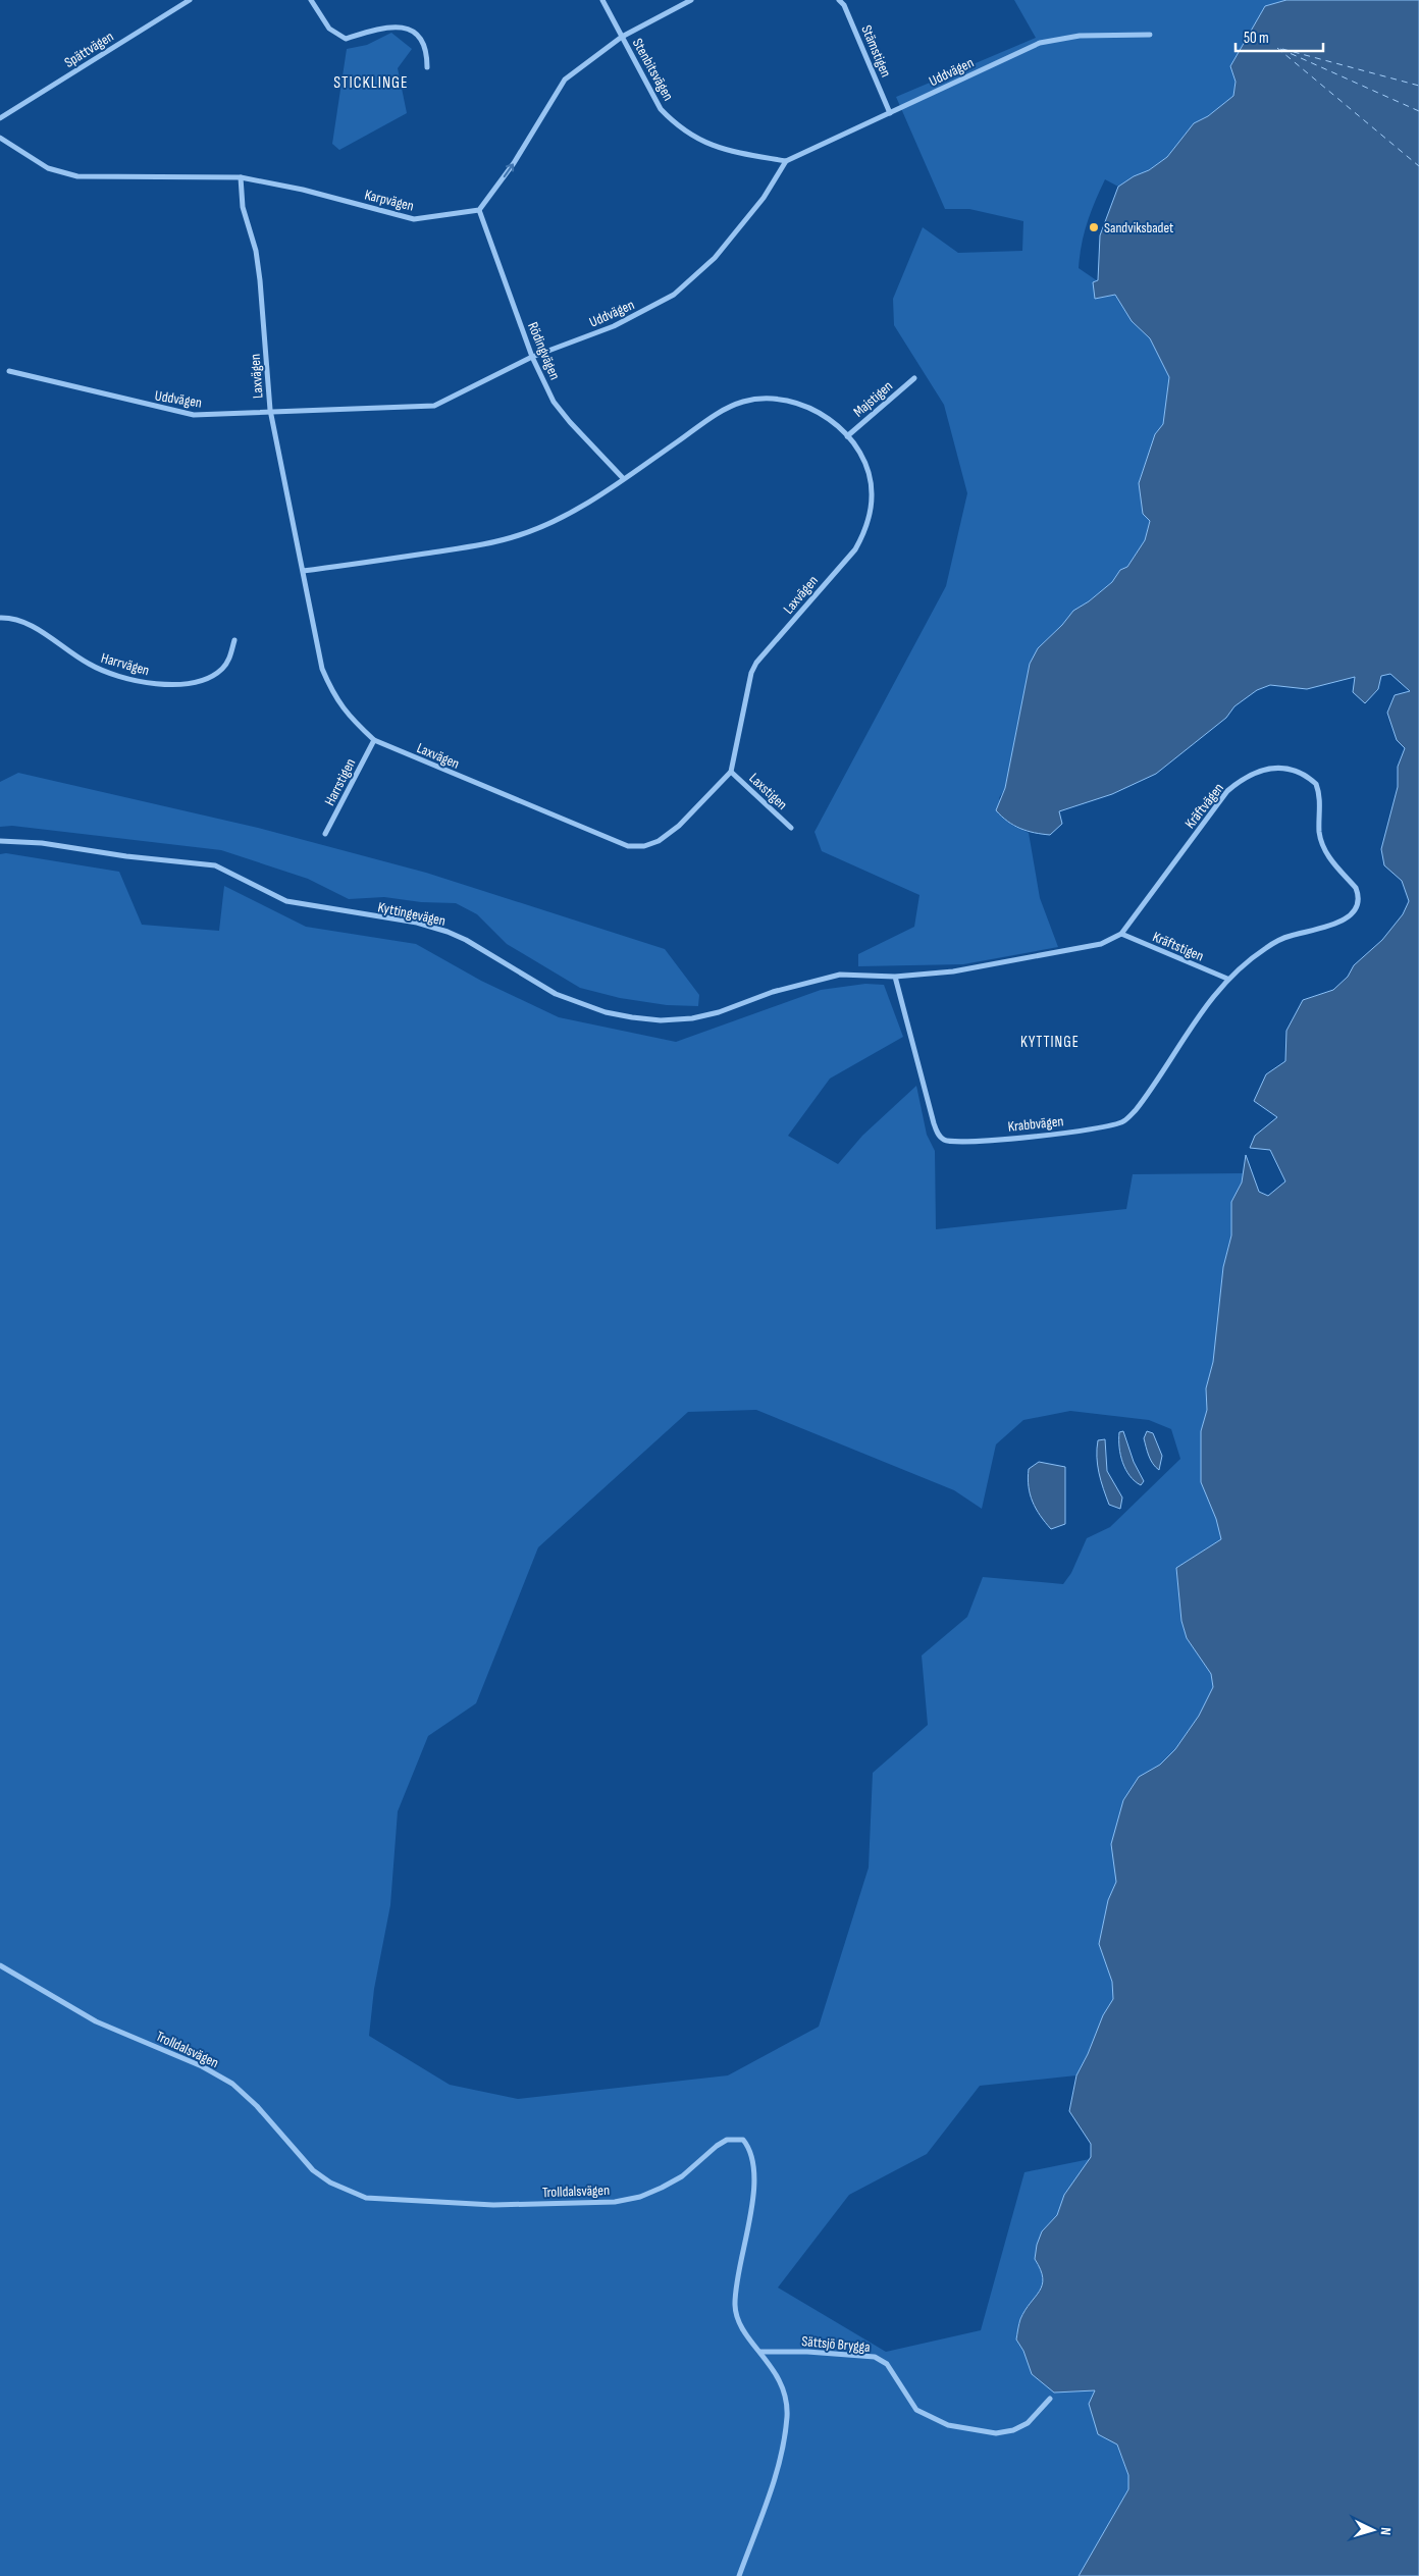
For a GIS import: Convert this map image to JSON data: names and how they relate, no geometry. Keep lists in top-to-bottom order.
{
  "streets": {
    "street": [
      "Spättvägen",
      "Stämstigen",
      "Stenbitsvägen",
      "Uddvägen",
      "Karpvägen",
      "Rödingvägen",
      "Laxvägen",
      "Majstigen",
      "Harrvägen",
      "Harrstigen",
      "Laxstigen",
      "Kräftvägen",
      "Kyttingevägen",
      "Kräftstigen",
      "Krabbvägen",
      "Trolldalsvägen",
      "Sättsjö Brygga"
    ]
  },
  "crossings": [
    ["Stämstigen", "Uddvägen"],
    ["Stenbitsvägen", "Uddvägen"],
    ["Uddvägen", "Rödingvägen"],
    ["Uddvägen", "Laxvägen"],
    ["Karpvägen", "Rödingvägen"],
    ["Karpvägen", "Laxvägen"],
    ["Rödingvägen", "Laxvägen"],
    ["Laxvägen", "Majstigen"],
    ["Laxvägen", "Harrstigen"],
    ["Laxvägen", "Laxstigen"],
    ["Kräftvägen", "Kyttingevägen"],
    ["Kräftvägen", "Kräftstigen"],
    ["Kräftvägen", "Krabbvägen"],
    ["Kyttingevägen", "Krabbvägen"],
    ["Kräftstigen", "Krabbvägen"],
    ["Trolldalsvägen", "Sättsjö Brygga"]
  ],
  "districts": ["STICKLINGE", "KYTTINGE"],
  "places": ["Sandviksbadet"],
  "scale_bar": "50 m",
  "north": "right"
}
